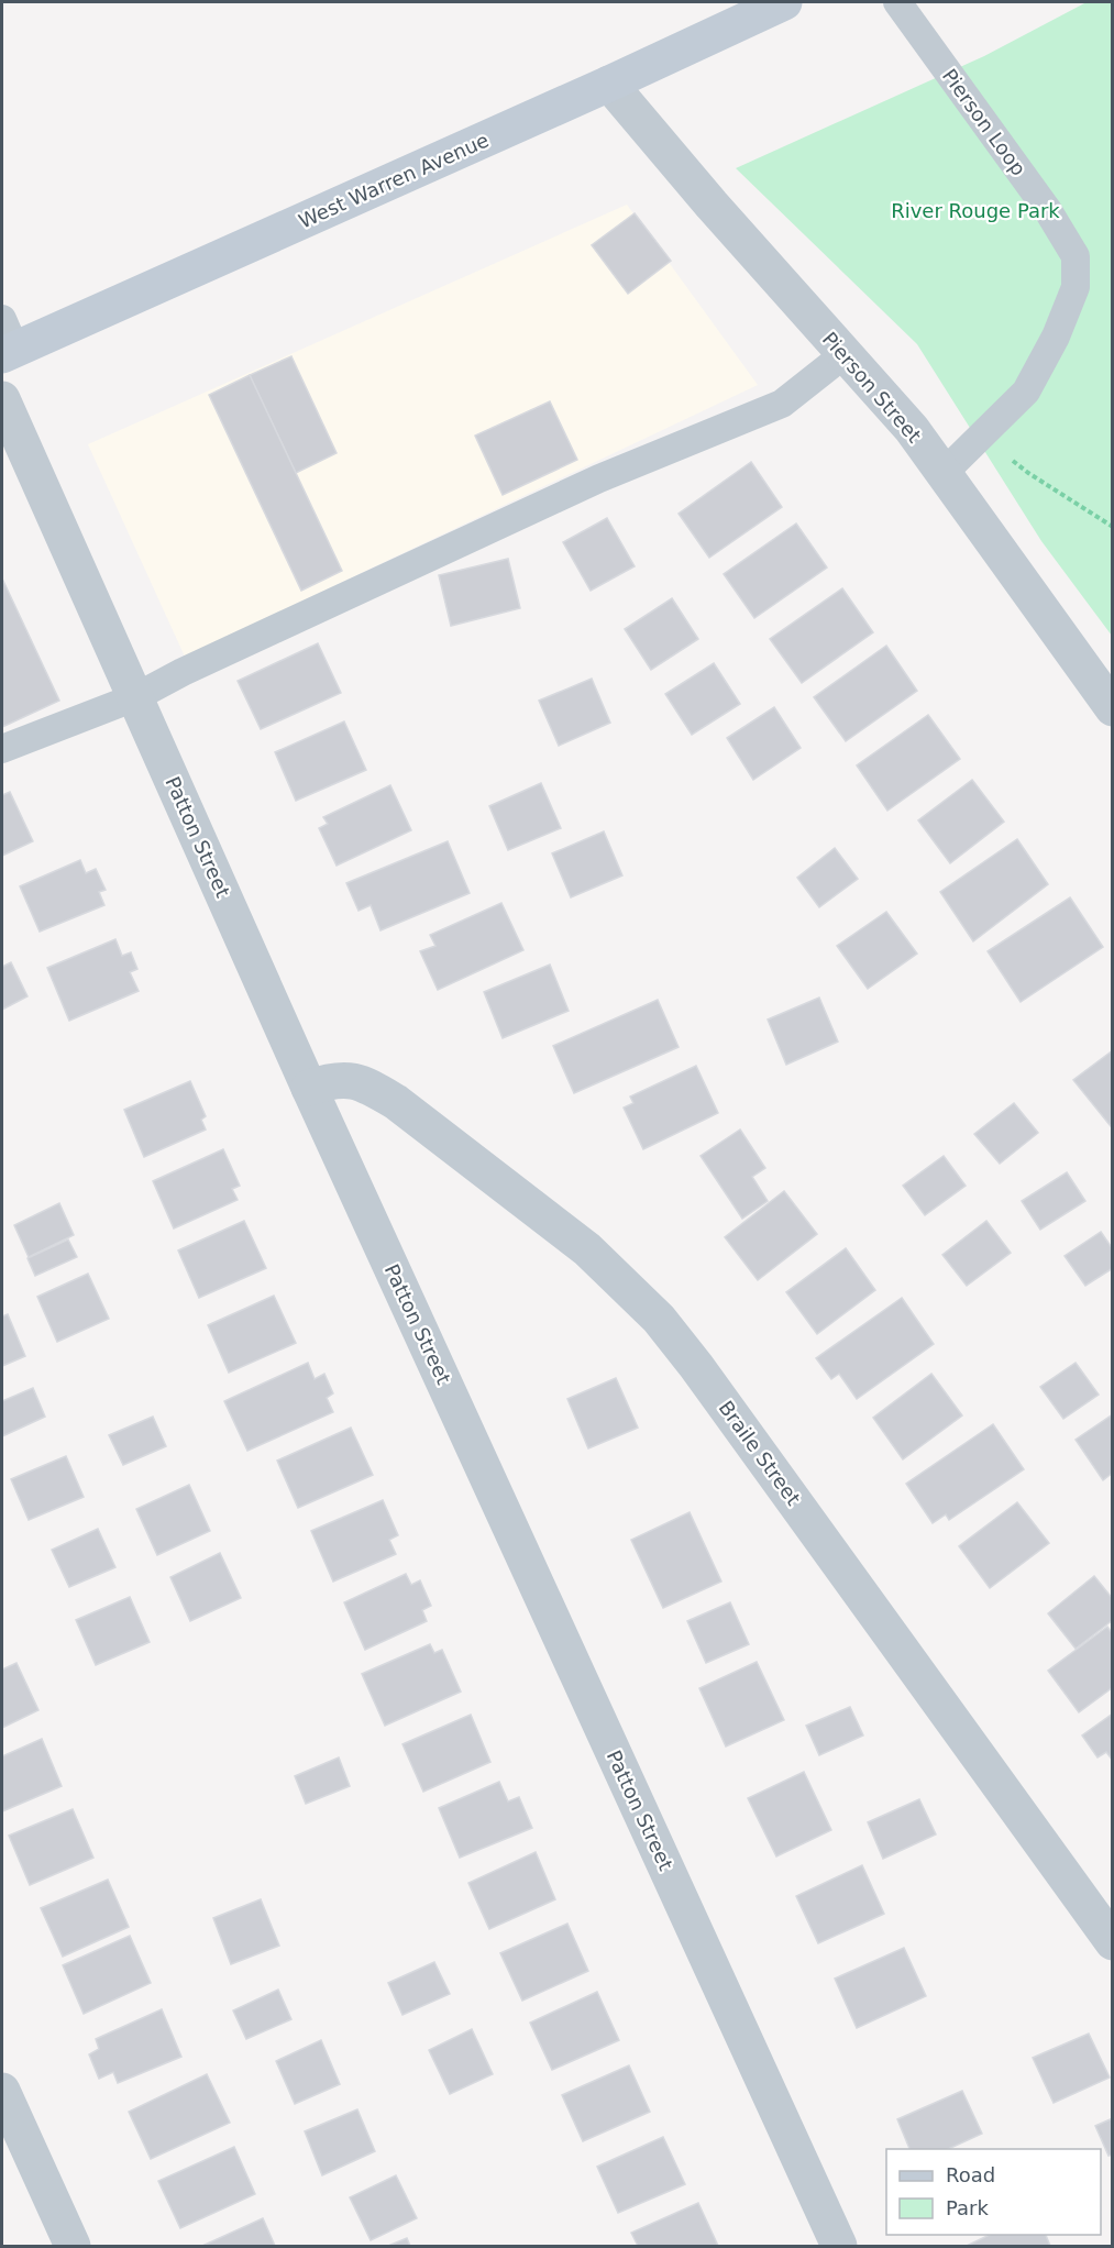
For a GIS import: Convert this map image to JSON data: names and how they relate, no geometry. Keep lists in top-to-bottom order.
{
  "streets": {
    "main road": ["West Warren Avenue"],
    "street": ["Pierson Street", "Patton Street", "Braile Street"],
    "lane": ["Pierson Loop"]
  },
  "crossings": [
    ["Pierson Loop", "Pierson Street"],
    ["West Warren Avenue", "Pierson Street"],
    ["Patton Street", "Braile Street"]
  ],
  "parks": ["River Rouge Park"],
  "legend": ["Road", "Park"]
}
